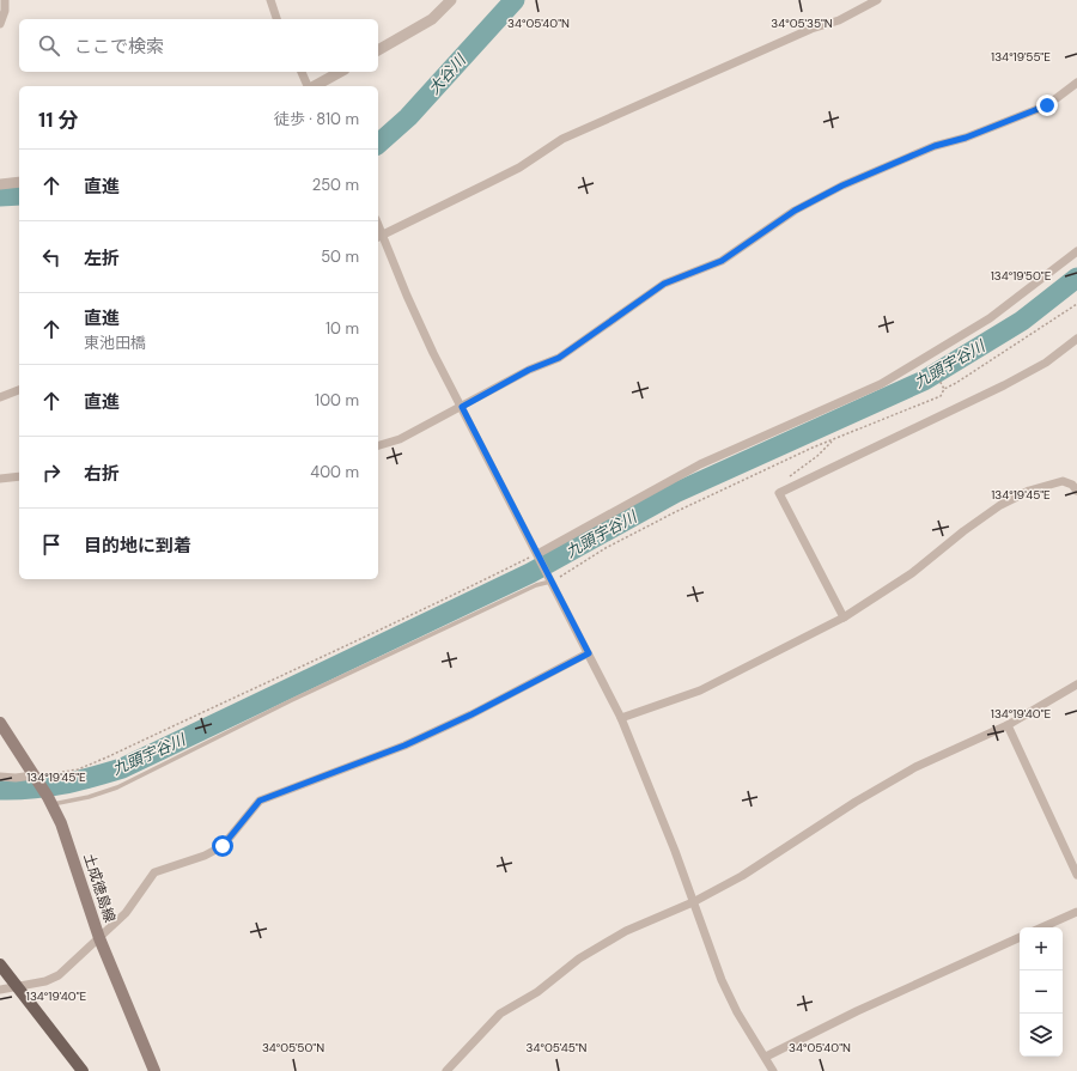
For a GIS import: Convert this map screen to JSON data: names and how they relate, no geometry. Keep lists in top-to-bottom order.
{
  "streets": {
    "main road": ["土成徳島線"]
  },
  "water": ["大谷川", "九頭宇谷川"],
  "page": {
    "search": "ここで検索",
    "heading": ["11 分", "徒歩 · 810 m"],
    "list": [
      ["直進", "250 m"],
      ["左折", "50 m"],
      ["直進", "東池田橋", "10 m"],
      ["直進", "100 m"],
      ["右折", "400 m"],
      "目的地に到着"
    ],
    "map_buttons": ["+", "−"]
  },
  "coordinates": [
    "34°05'40\"N",
    "34°05'35\"N",
    "134°19'55\"E",
    "134°19'50\"E",
    "134°19'45\"E",
    "134°19'40\"E",
    "34°05'50\"N",
    "34°05'45\"N"
  ]
}
